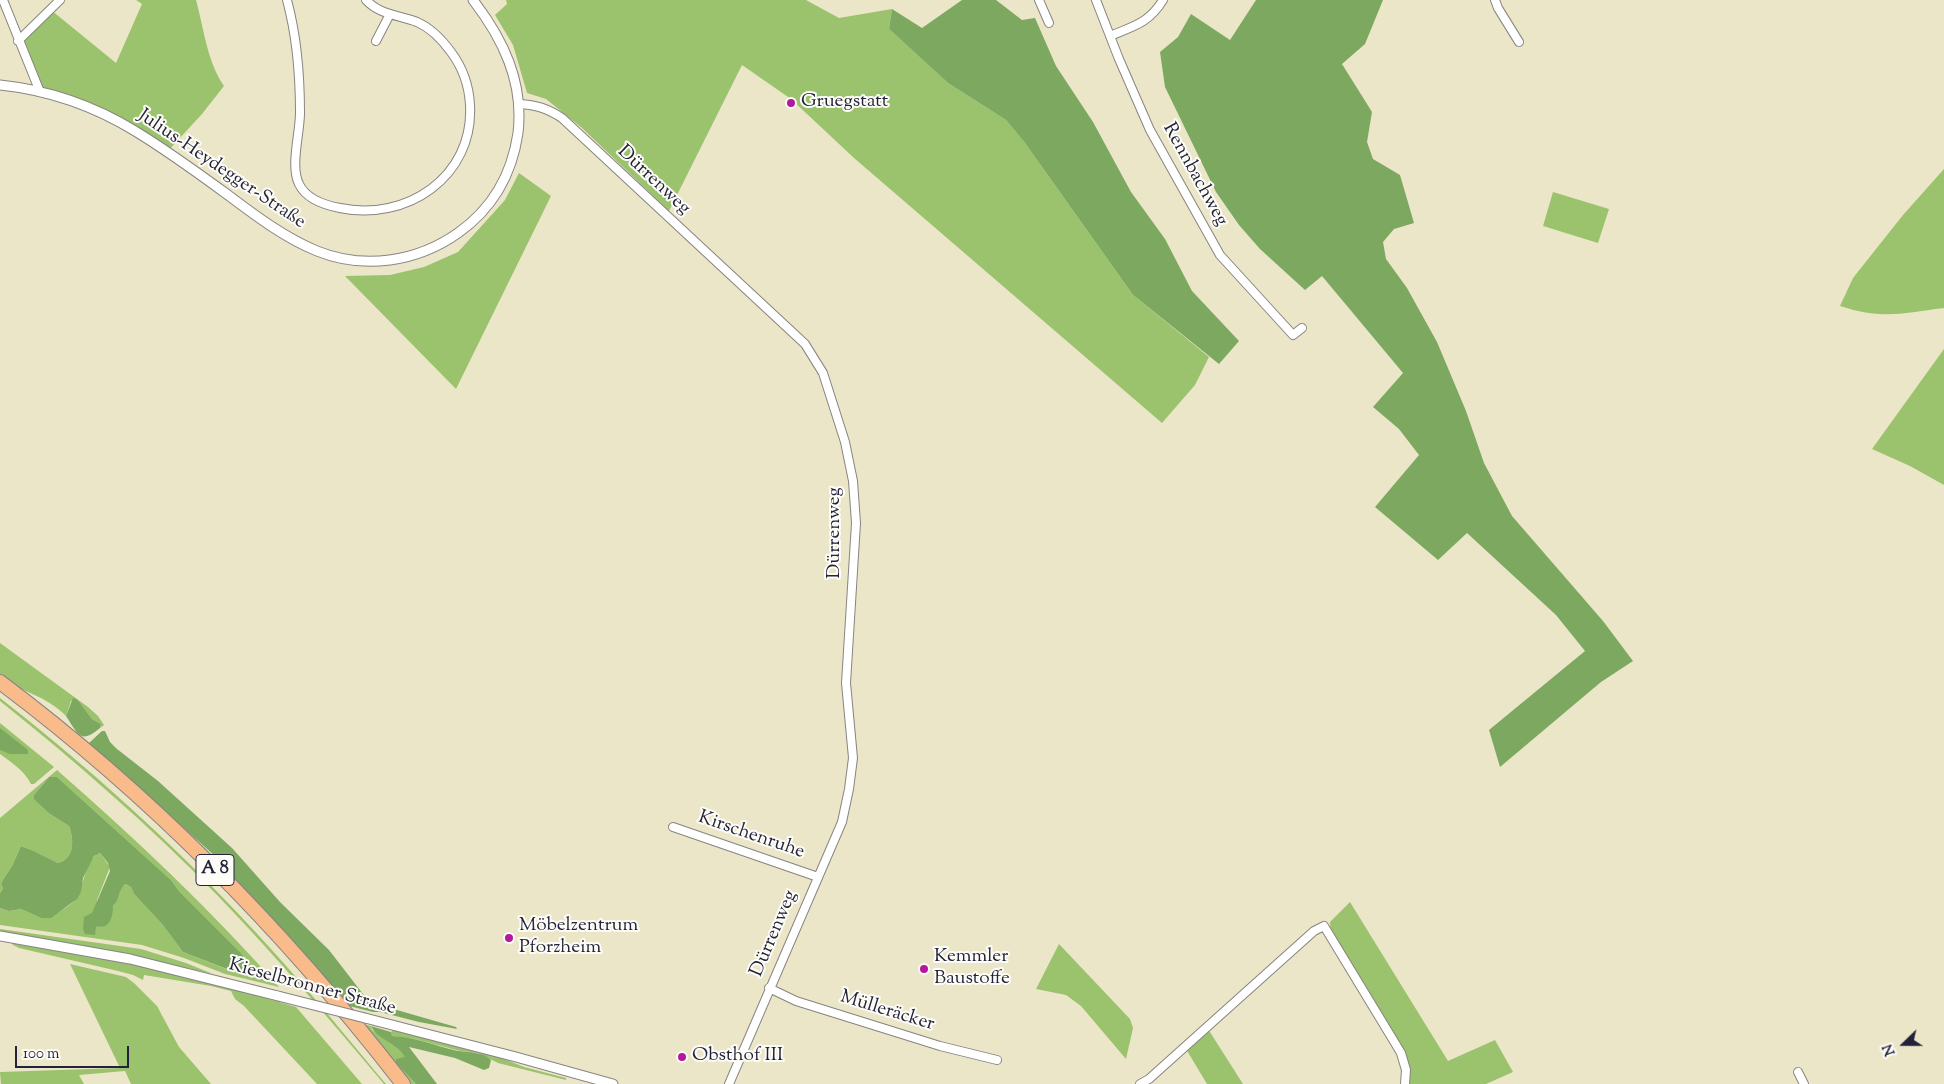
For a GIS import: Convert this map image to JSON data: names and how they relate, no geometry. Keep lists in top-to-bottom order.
{
  "streets": {
    "highway": ["A 8"],
    "street": [
      "Julius-Heydegger-Straße",
      "Rennbachweg",
      "Dürrenweg",
      "Kirschenruhe",
      "Kieselbronner Straße",
      "Mülleräcker"
    ]
  },
  "crossings": [
    ["Julius-Heydegger-Straße", "Dürrenweg"],
    ["Dürrenweg", "Kirschenruhe"],
    ["Dürrenweg", "Mülleräcker"]
  ],
  "places": [
    "Gruegstatt",
    "Möbelzentrum Pforzheim",
    "Kemmler Baustoffe",
    "Obsthof III"
  ],
  "scale_bar": "100 m",
  "north": "left"
}
